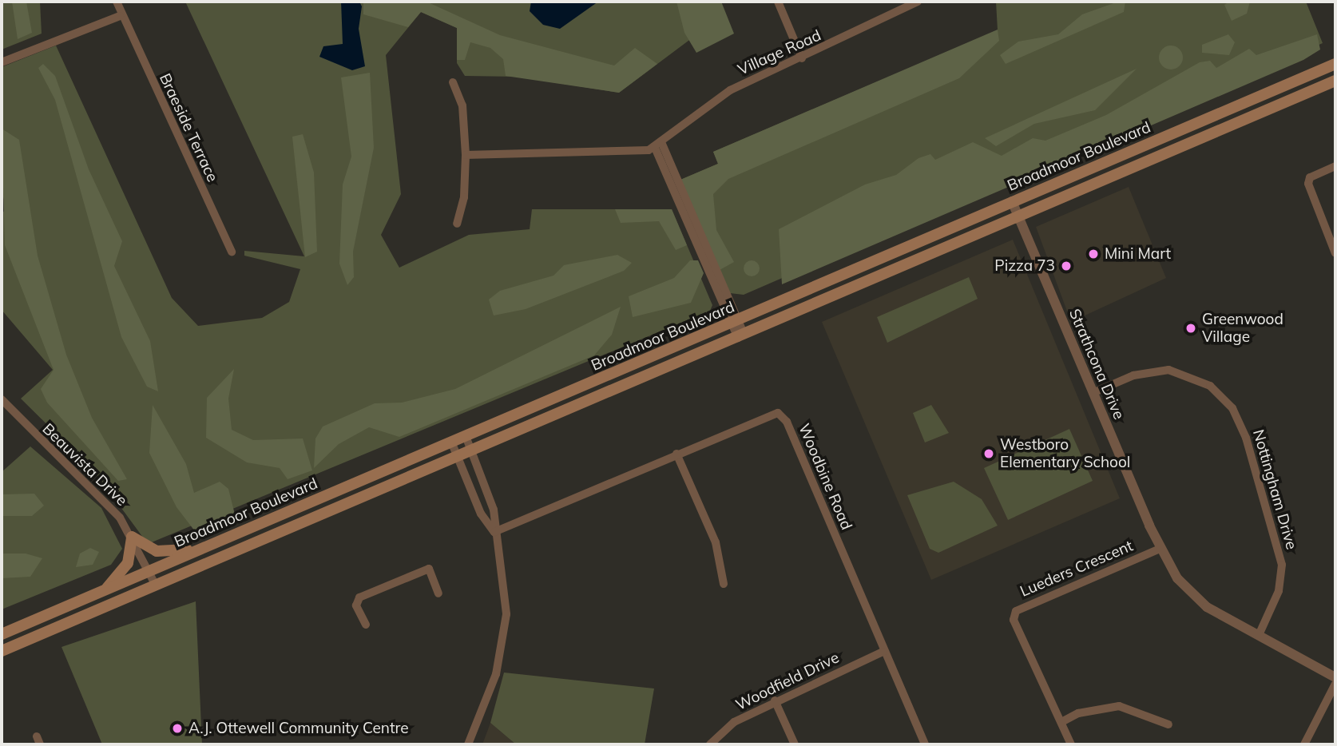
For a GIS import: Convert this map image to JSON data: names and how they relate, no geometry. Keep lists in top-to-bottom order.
{
  "streets": {
    "main road": ["Broadmoor Boulevard"],
    "street": [
      "Village Road",
      "Braeside Terrace",
      "Strathcona Drive",
      "Beauvista Drive",
      "Woodbine Road",
      "Nottingham Drive",
      "Lueders Crescent",
      "Woodfield Drive"
    ]
  },
  "crossings": [
    ["Broadmoor Boulevard", "Strathcona Drive"],
    ["Broadmoor Boulevard", "Beauvista Drive"],
    ["Strathcona Drive", "Nottingham Drive"],
    ["Strathcona Drive", "Lueders Crescent"],
    ["Woodbine Road", "Woodfield Drive"]
  ],
  "places": [
    "Mini Mart",
    "Pizza 73",
    "Greenwood Village",
    "Westboro Elementary School",
    "A.J. Ottewell Community Centre"
  ]
}
